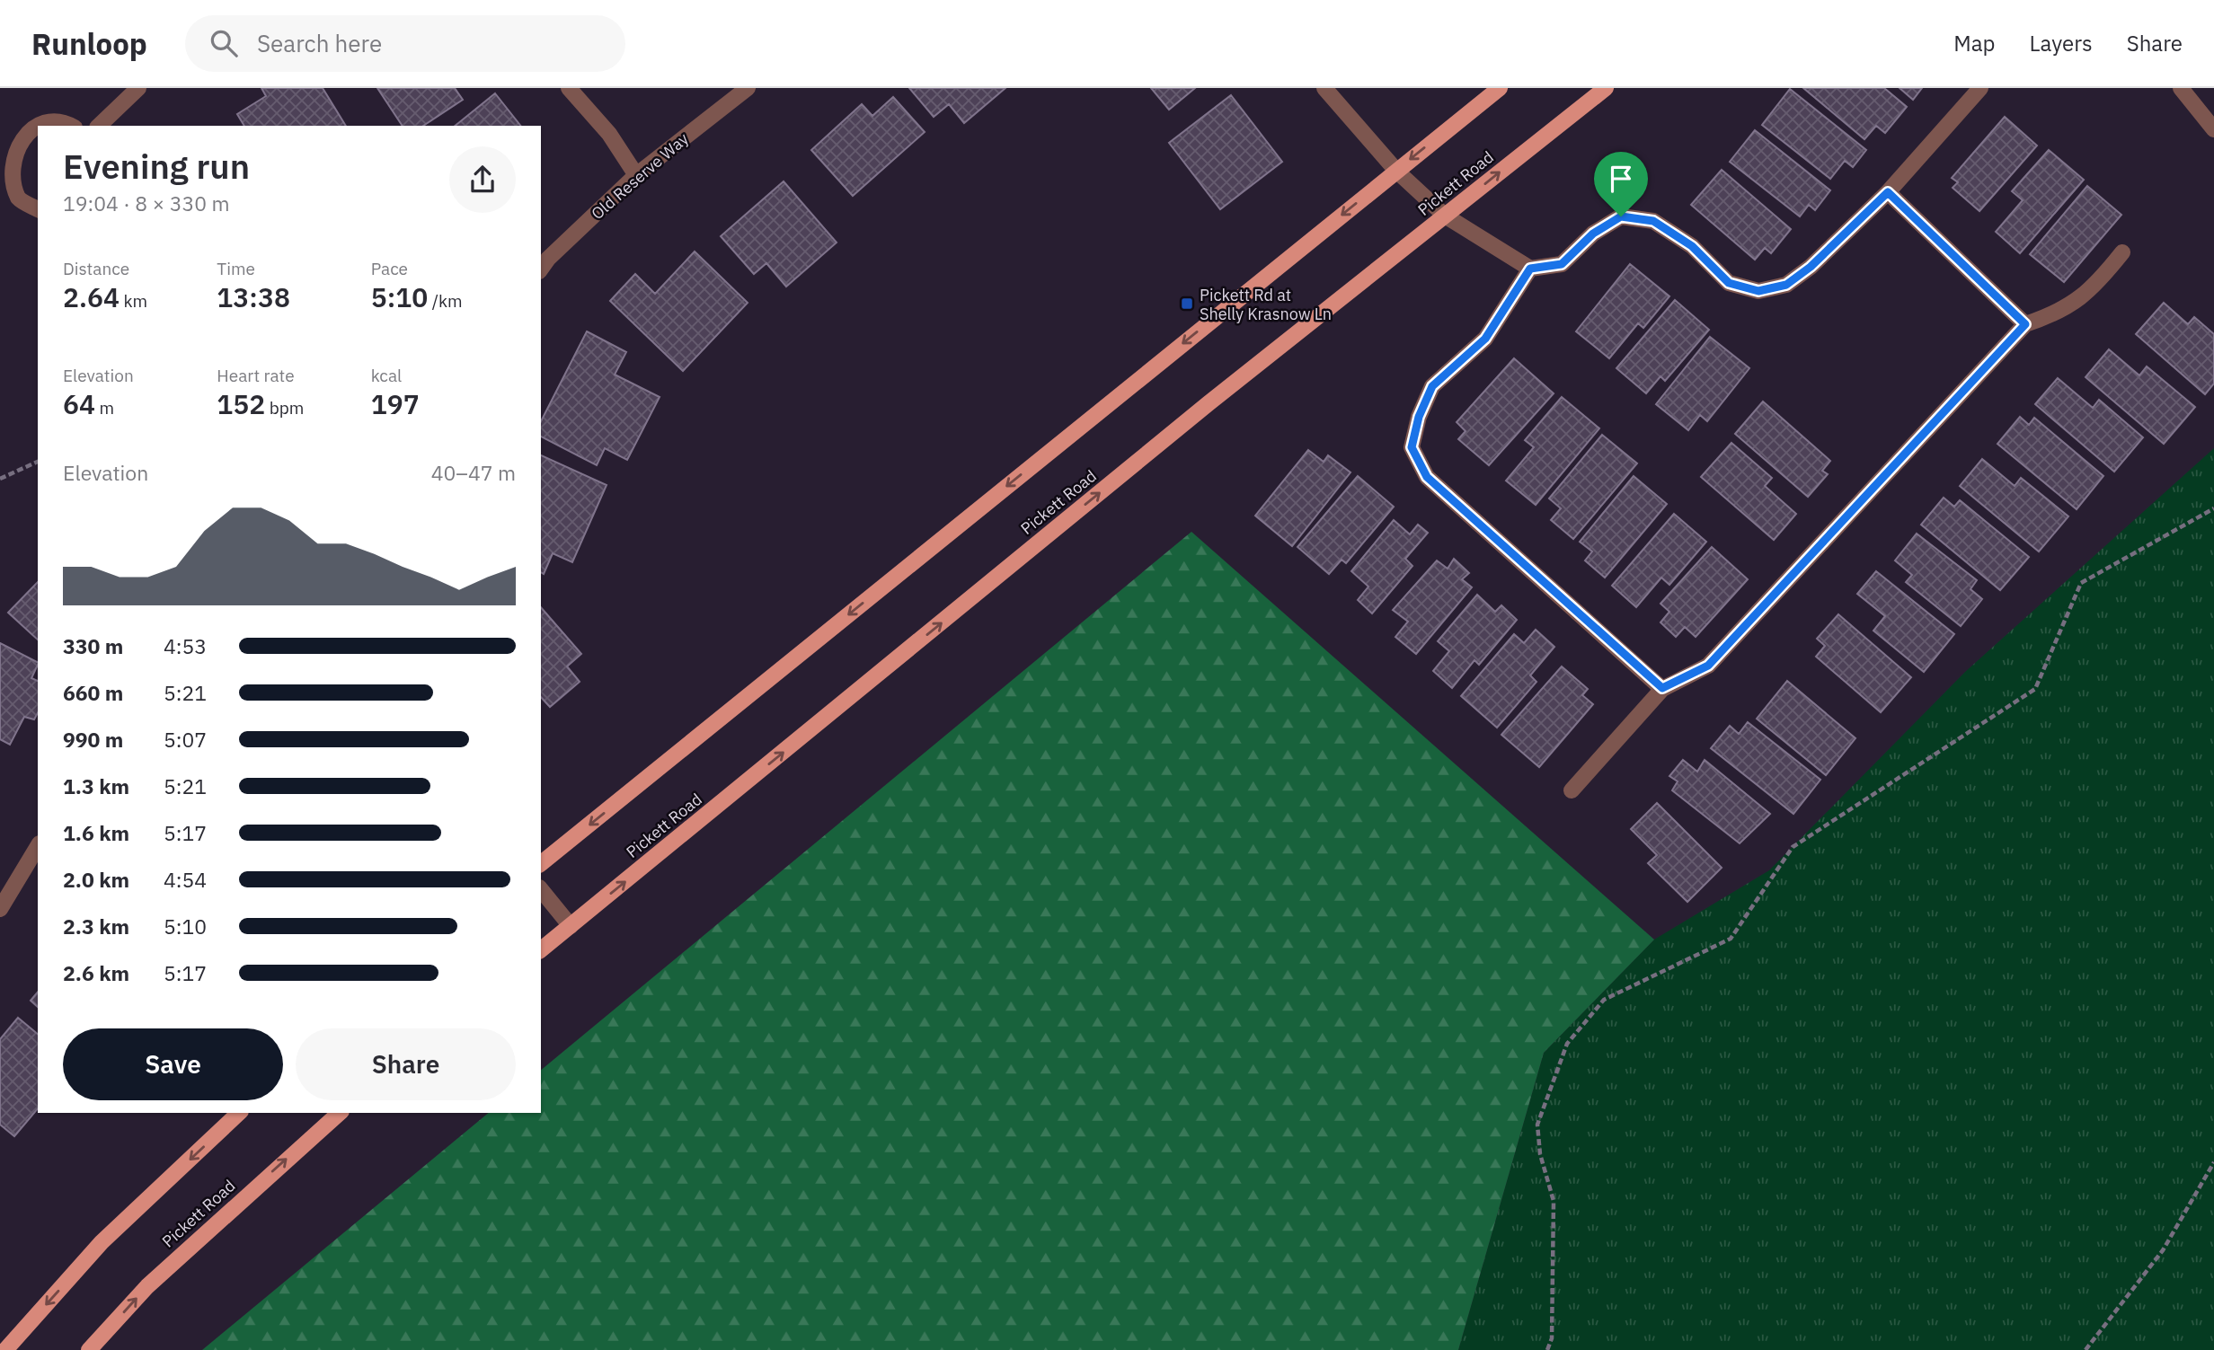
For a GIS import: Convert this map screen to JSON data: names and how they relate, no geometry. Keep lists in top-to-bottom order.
{
  "streets": {
    "main road": ["Pickett Road"],
    "street": ["Old Reserve Way"]
  },
  "places": {
    "transit": ["Pickett Rd at Shelly Krasnow Ln"]
  },
  "page": {
    "header": "Runloop",
    "search": "Search here",
    "nav": ["Map", "Layers", "Share"],
    "heading": ["Evening run", "19:04 · 8 × 330 m"],
    "stats": [
      ["Distance", "2.64 km"],
      ["Time", "13:38"],
      ["Pace", "5:10 /km"],
      ["Elevation", "64 m"],
      ["Heart rate", "152 bpm"],
      ["kcal", "197"]
    ],
    "chart": ["Elevation", "40–47 m"],
    "list": [
      {
        "name": "330 m",
        "note": "4:53"
      },
      {
        "name": "660 m",
        "note": "5:21"
      },
      {
        "name": "990 m",
        "note": "5:07"
      },
      {
        "name": "1.3 km",
        "note": "5:21"
      },
      {
        "name": "1.6 km",
        "note": "5:17"
      },
      {
        "name": "2.0 km",
        "note": "4:54"
      },
      {
        "name": "2.3 km",
        "note": "5:10"
      },
      {
        "name": "2.6 km",
        "note": "5:17"
      }
    ],
    "buttons": ["Save", "Share"]
  }
}
